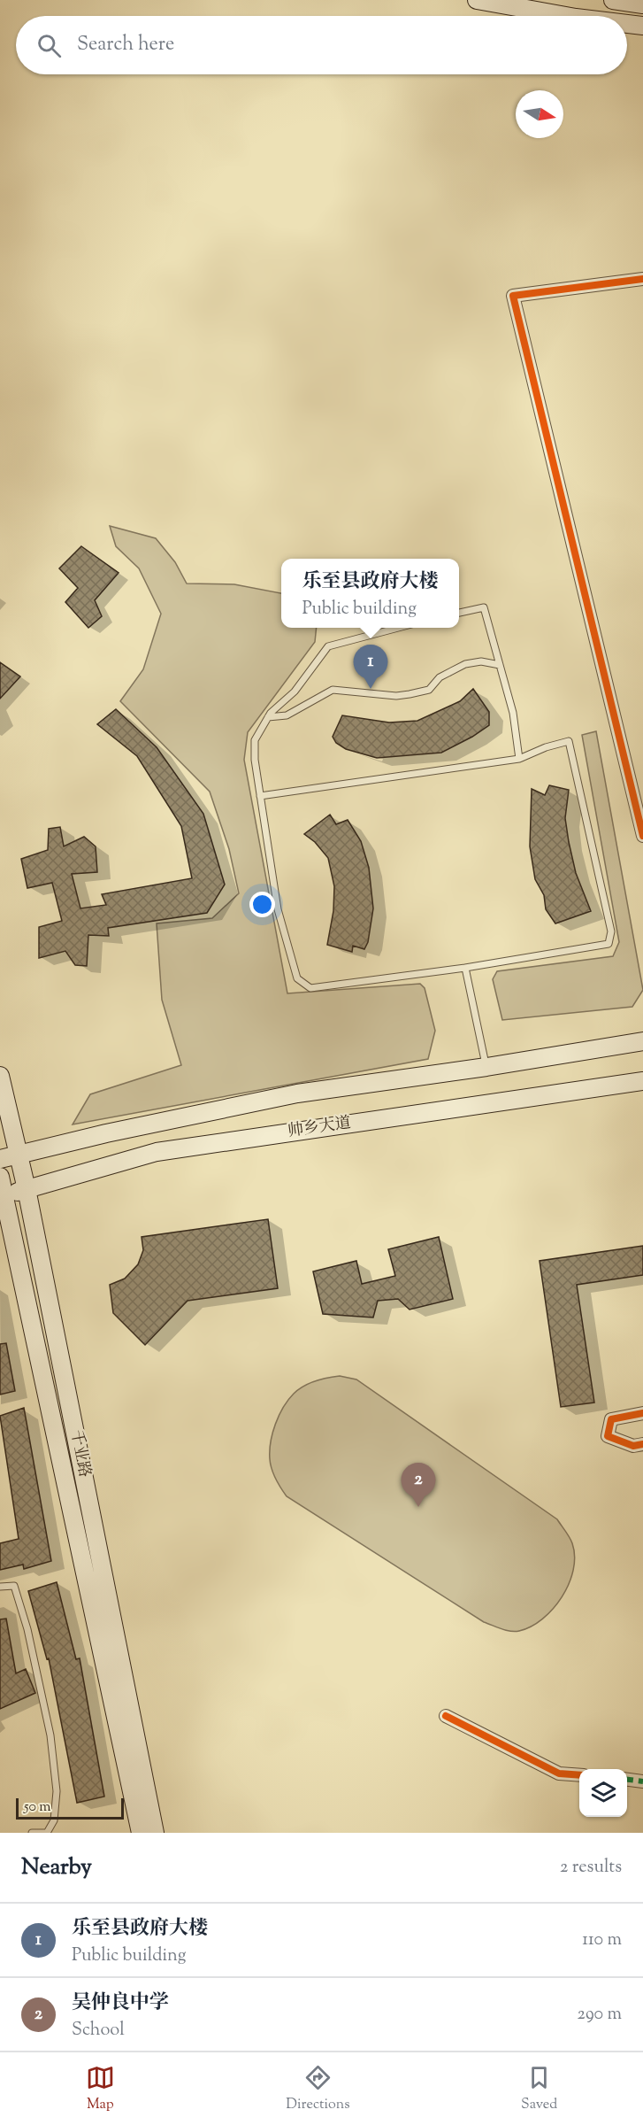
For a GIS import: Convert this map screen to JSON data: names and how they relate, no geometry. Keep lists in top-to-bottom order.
{
  "streets": {
    "main road": ["帅乡大道", "千业路"]
  },
  "crossings": [
    ["帅乡大道", "千业路"]
  ],
  "scale_bar": "50 m",
  "north": "right",
  "page": {
    "search": "Search here",
    "popup": ["乐至县政府大楼", "Public building"],
    "pins": ["1", "2"],
    "scale": "50 m",
    "heading": ["Nearby", "2 results"],
    "list": [
      {
        "mark": "1",
        "name": "乐至县政府大楼",
        "note": "Public building",
        "value": "110 m"
      },
      {
        "mark": "2",
        "name": "吴仲良中学",
        "note": "School",
        "value": "290 m"
      }
    ],
    "nav": ["Map", "Directions", "Saved"]
  }
}
